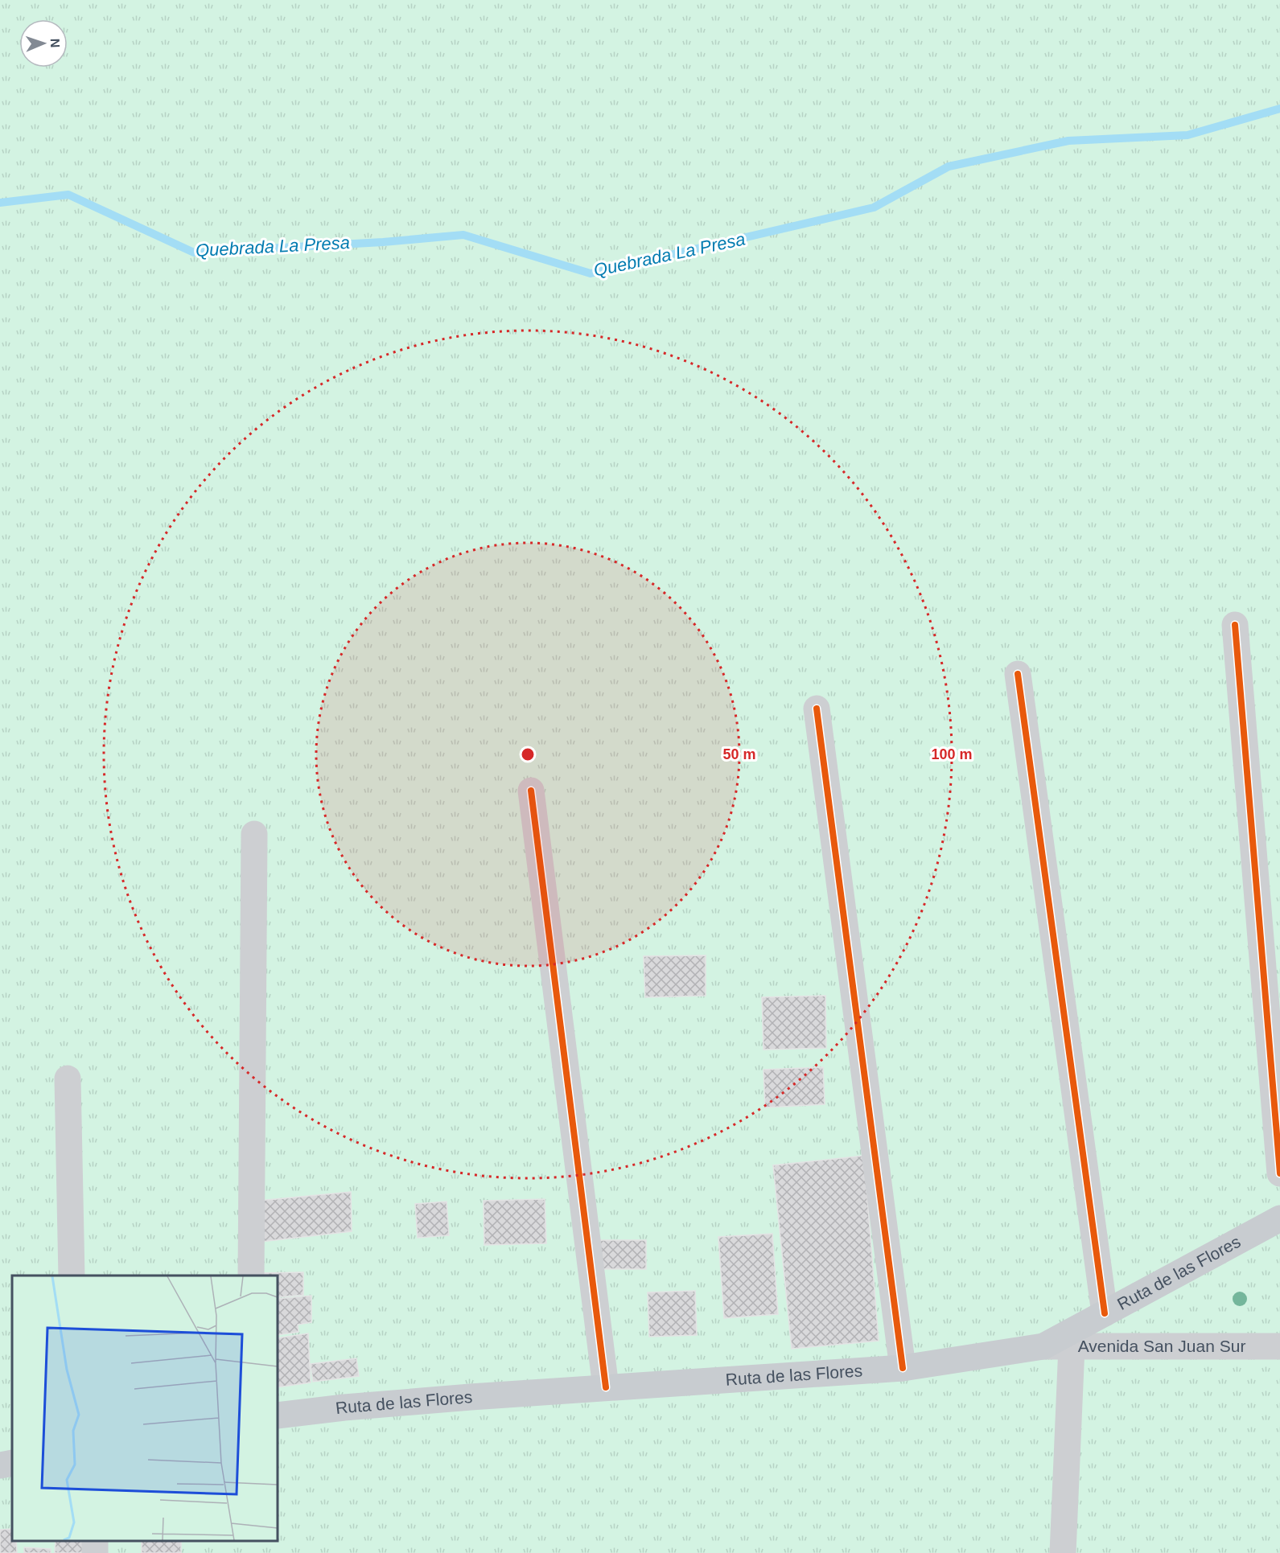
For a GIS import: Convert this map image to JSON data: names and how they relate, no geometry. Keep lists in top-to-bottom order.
{
  "streets": {
    "main road": ["Ruta de las Flores"],
    "street": ["Avenida San Juan Sur"]
  },
  "crossings": [
    ["Ruta de las Flores", "Avenida San Juan Sur"]
  ],
  "water": ["Quebrada La Presa"],
  "north": "right",
  "rings": ["50 m", "100 m"]
}
